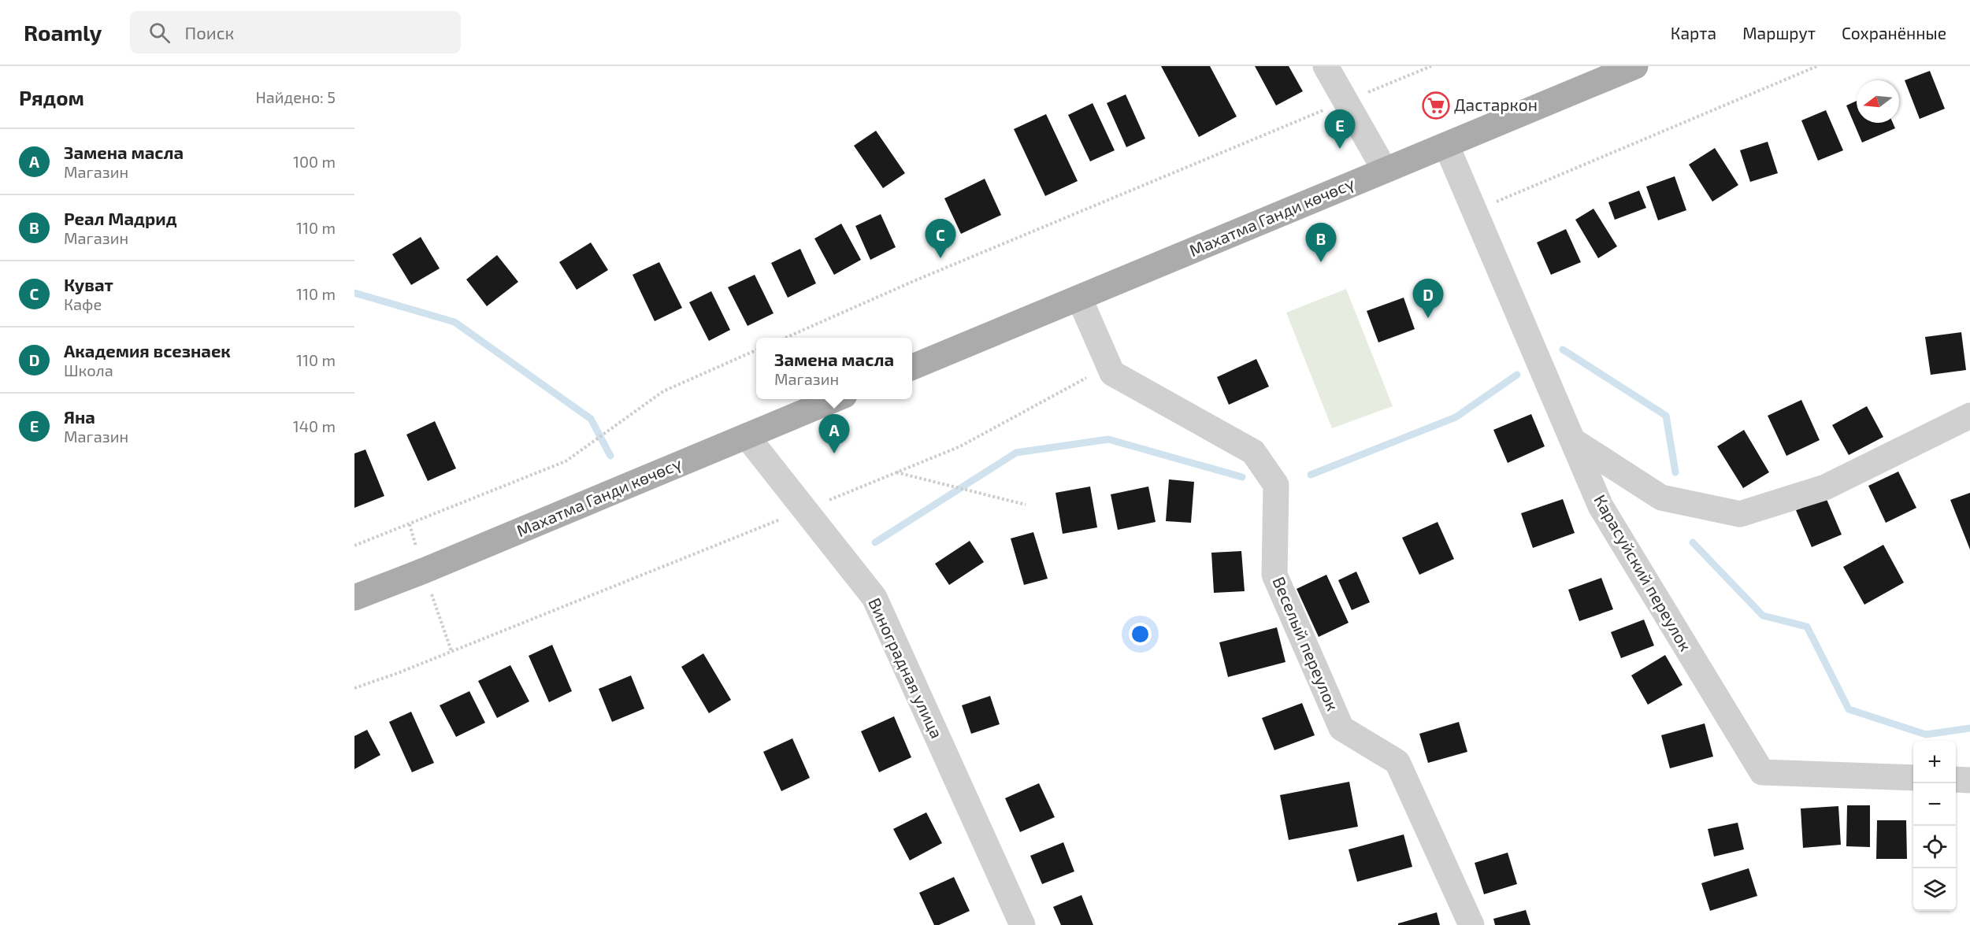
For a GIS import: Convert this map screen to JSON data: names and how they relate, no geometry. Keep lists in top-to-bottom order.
{
  "streets": {
    "main road": ["Махатма Ганди көчөсү"],
    "street": ["Карасуйский переулок", "Веселый переулок", "Виноградная улица"]
  },
  "crossings": [
    ["Махатма Ганди көчөсү", "Карасуйский переулок"],
    ["Махатма Ганди көчөсү", "Веселый переулок"],
    ["Махатма Ганди көчөсү", "Виноградная улица"]
  ],
  "places": {
    "supermarket": ["Дастаркон"]
  },
  "north": "left",
  "page": {
    "header": "Roamly",
    "search": "Поиск",
    "nav": ["Карта", "Маршрут", "Сохранённые"],
    "heading": ["Рядом", "Найдено: 5"],
    "pins": [
      "E",
      "C",
      "B",
      "D",
      "A"
    ],
    "list": [
      {
        "mark": "A",
        "name": "Замена масла",
        "note": "Магазин",
        "value": "100 m"
      },
      {
        "mark": "B",
        "name": "Реал Мадрид",
        "note": "Магазин",
        "value": "110 m"
      },
      {
        "mark": "C",
        "name": "Куват",
        "note": "Кафе",
        "value": "110 m"
      },
      {
        "mark": "D",
        "name": "Академия всезнаек",
        "note": "Школа",
        "value": "110 m"
      },
      {
        "mark": "E",
        "name": "Яна",
        "note": "Магазин",
        "value": "140 m"
      }
    ],
    "popup": ["Замена масла", "Магазин"],
    "map_buttons": ["+", "−"]
  }
}
